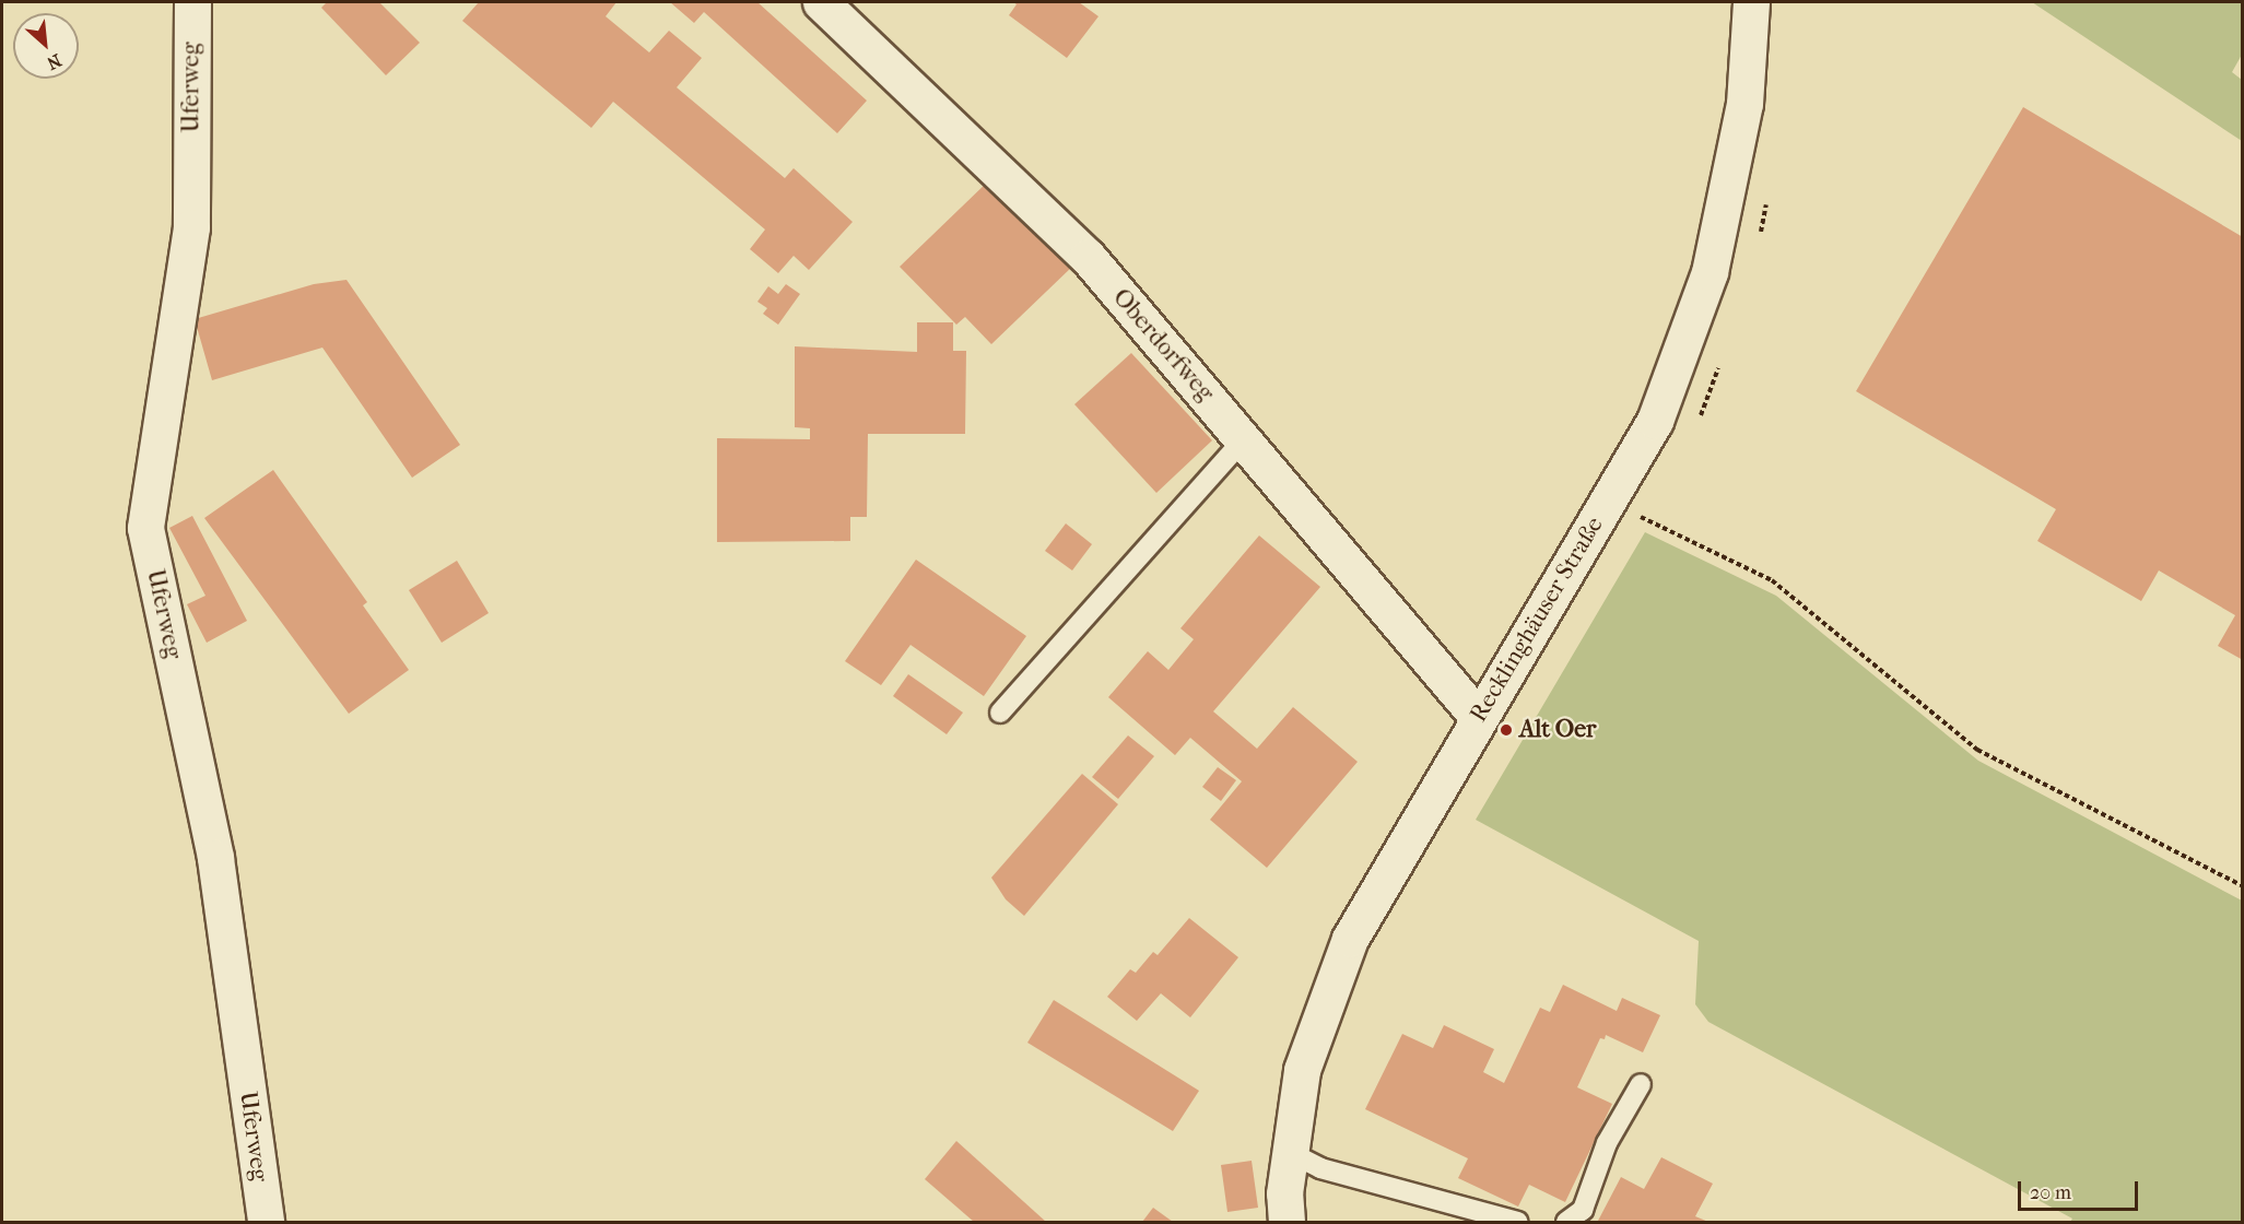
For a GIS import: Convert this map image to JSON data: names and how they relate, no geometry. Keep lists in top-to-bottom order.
{
  "streets": {
    "street": ["Uferweg", "Oberdorfweg", "Recklinghäuser Straße"]
  },
  "crossings": [
    ["Oberdorfweg", "Recklinghäuser Straße"]
  ],
  "places": ["Alt Oer"],
  "scale_bar": "20 m",
  "north": "bottom right"
}
